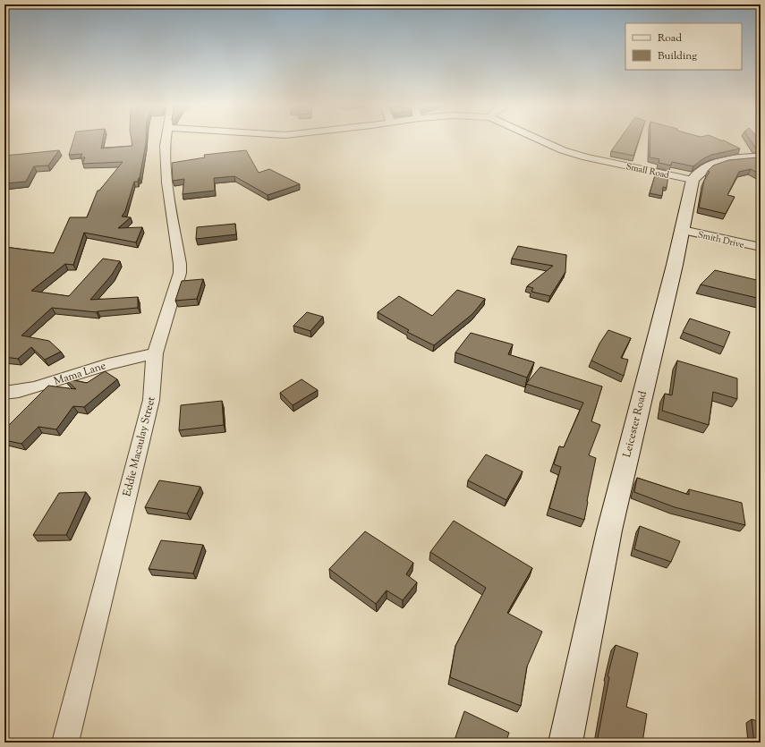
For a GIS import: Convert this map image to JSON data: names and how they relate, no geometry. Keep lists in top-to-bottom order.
{
  "streets": {
    "street": [
      "Small Road",
      "Smith Drive",
      "Mama Lane",
      "Leicester Road",
      "Eddie Macaulay Street"
    ]
  },
  "crossings": [
    ["Small Road", "Leicester Road"],
    ["Smith Drive", "Leicester Road"],
    ["Mama Lane", "Eddie Macaulay Street"]
  ],
  "legend": ["Road", "Building"]
}
